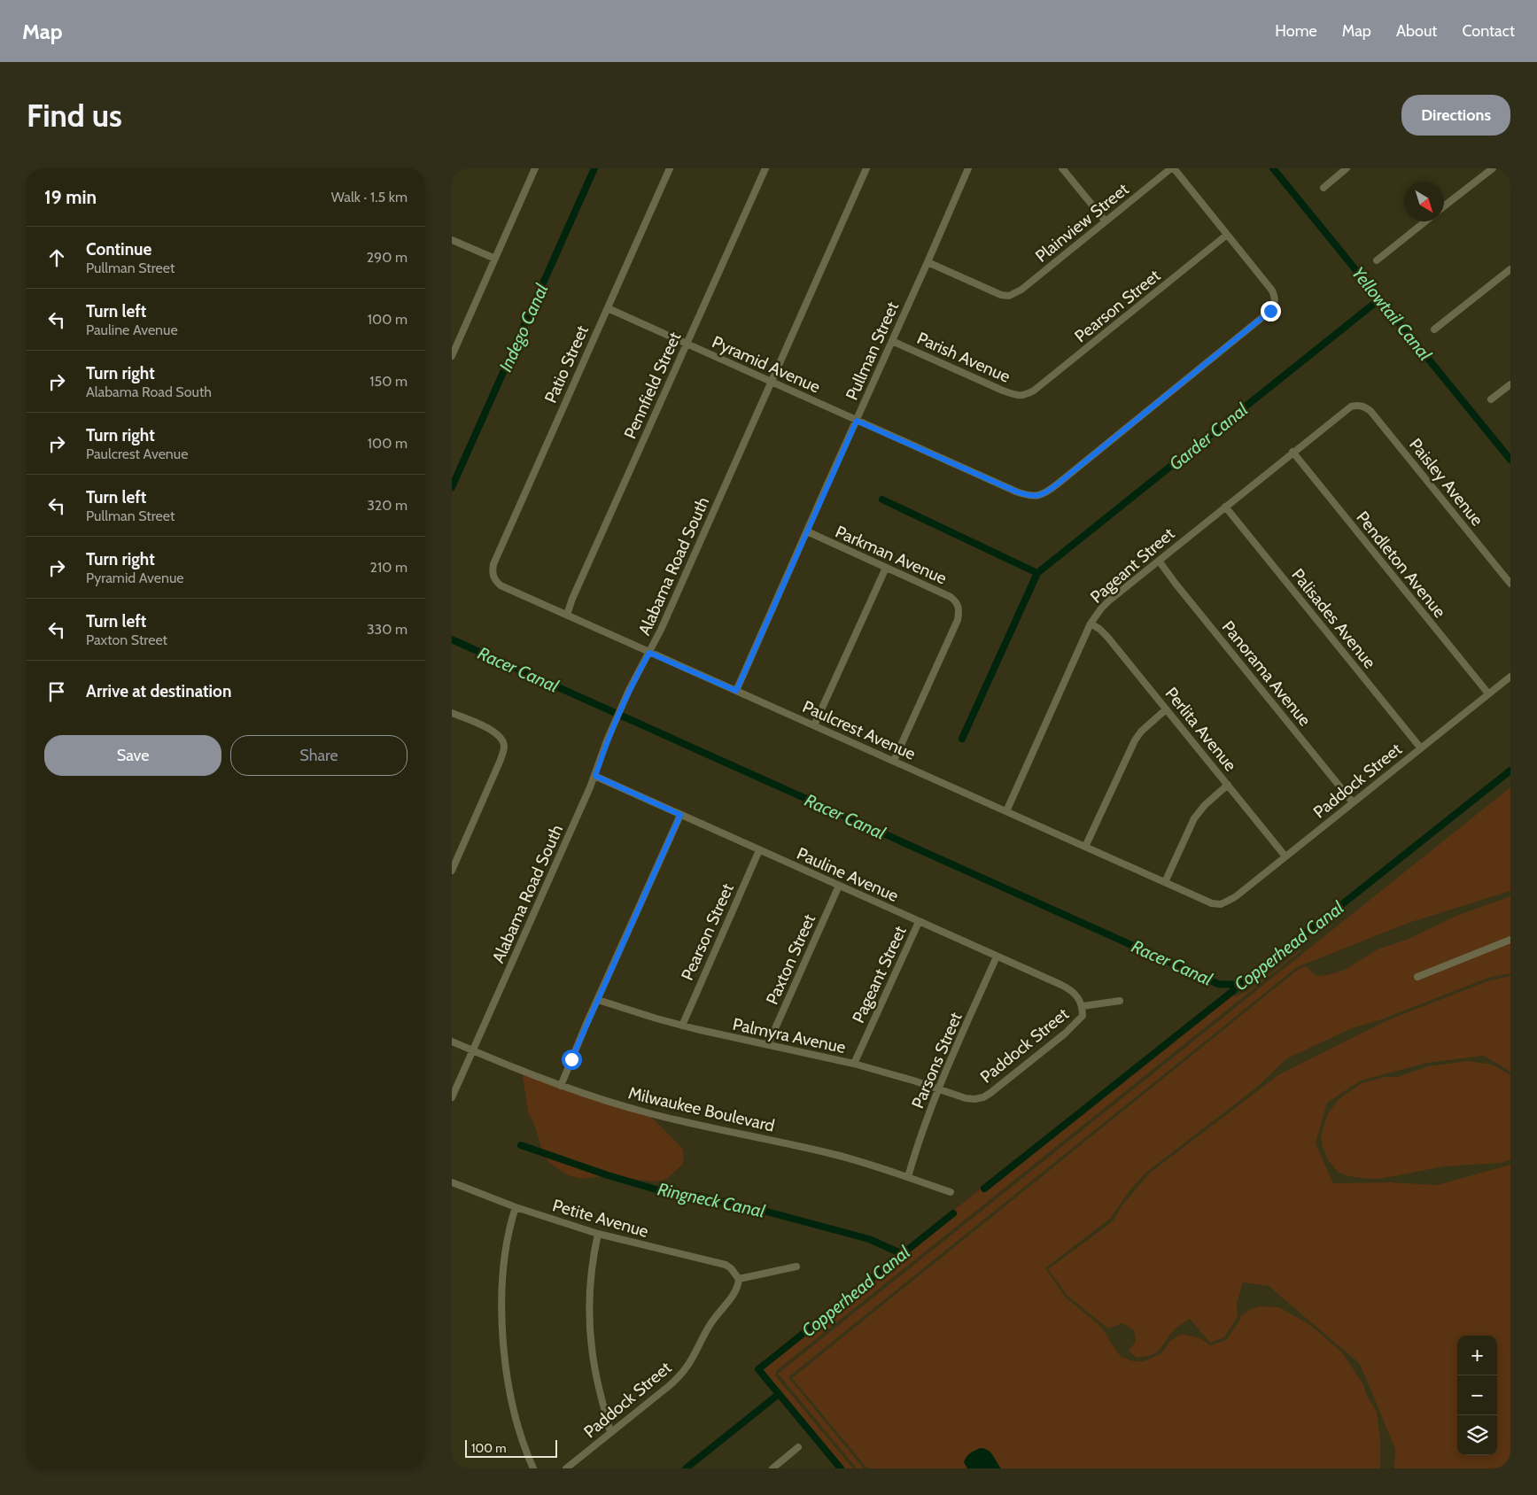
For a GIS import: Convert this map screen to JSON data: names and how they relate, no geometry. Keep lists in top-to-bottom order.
{
  "streets": {
    "street": [
      "Plainview Street",
      "Pearson Street",
      "Pullman Street",
      "Parish Avenue",
      "Patio Street",
      "Pyramid Avenue",
      "Pennfield Street",
      "Paisley Avenue",
      "Parkman Avenue",
      "Pendleton Avenue",
      "Pageant Street",
      "Alabama Road South",
      "Palisades Avenue",
      "Panorama Avenue",
      "Perlita Avenue",
      "Paulcrest Avenue",
      "Paddock Street",
      "Pauline Avenue",
      "Paxton Street",
      "Palmyra Avenue",
      "Parsons Street",
      "Milwaukee Boulevard",
      "Petite Avenue"
    ]
  },
  "crossings": [
    ["Plainview Street", "Pullman Street"],
    ["Pearson Street", "Parish Avenue"],
    ["Pearson Street", "Pyramid Avenue"],
    ["Pearson Street", "Pauline Avenue"],
    ["Pearson Street", "Palmyra Avenue"],
    ["Pullman Street", "Parish Avenue"],
    ["Pullman Street", "Pyramid Avenue"],
    ["Pullman Street", "Parkman Avenue"],
    ["Pullman Street", "Paulcrest Avenue"],
    ["Patio Street", "Pyramid Avenue"],
    ["Patio Street", "Paulcrest Avenue"],
    ["Pyramid Avenue", "Pennfield Street"],
    ["Pyramid Avenue", "Alabama Road South"],
    ["Pennfield Street", "Paulcrest Avenue"],
    ["Paisley Avenue", "Pageant Street"],
    ["Parkman Avenue", "Paulcrest Avenue"],
    ["Pendleton Avenue", "Pageant Street"],
    ["Pendleton Avenue", "Paddock Street"],
    ["Pageant Street", "Palisades Avenue"],
    ["Pageant Street", "Panorama Avenue"],
    ["Pageant Street", "Perlita Avenue"],
    ["Pageant Street", "Paulcrest Avenue"],
    ["Pageant Street", "Pauline Avenue"],
    ["Pageant Street", "Palmyra Avenue"],
    ["Alabama Road South", "Paulcrest Avenue"],
    ["Alabama Road South", "Pauline Avenue"],
    ["Alabama Road South", "Milwaukee Boulevard"],
    ["Palisades Avenue", "Paddock Street"],
    ["Panorama Avenue", "Paddock Street"],
    ["Perlita Avenue", "Paddock Street"],
    ["Paulcrest Avenue", "Paddock Street"],
    ["Paddock Street", "Pauline Avenue"],
    ["Paddock Street", "Palmyra Avenue"],
    ["Paddock Street", "Petite Avenue"],
    ["Pauline Avenue", "Paxton Street"],
    ["Pauline Avenue", "Parsons Street"],
    ["Paxton Street", "Palmyra Avenue"],
    ["Palmyra Avenue", "Parsons Street"],
    ["Parsons Street", "Milwaukee Boulevard"]
  ],
  "water": [
    "Yellowtail Canal",
    "Indego Canal",
    "Garder Canal",
    "Racer Canal",
    "Copperhead Canal",
    "Ringneck Canal"
  ],
  "scale_bar": "100 m",
  "north": "bottom right",
  "page": {
    "header": "Map",
    "nav": [
      "Home",
      "Map",
      "About",
      "Contact"
    ],
    "buttons": [
      "Directions",
      ["Save", "Share"]
    ],
    "title": "Find us",
    "heading": ["19 min", "Walk · 1.5 km"],
    "list": [
      ["Continue", "Pullman Street", "290 m"],
      ["Turn left", "Pauline Avenue", "100 m"],
      ["Turn right", "Alabama Road South", "150 m"],
      ["Turn right", "Paulcrest Avenue", "100 m"],
      ["Turn left", "Pullman Street", "320 m"],
      ["Turn right", "Pyramid Avenue", "210 m"],
      ["Turn left", "Paxton Street", "330 m"],
      "Arrive at destination"
    ],
    "map_buttons": ["+", "−"],
    "scale": "100 m"
  }
}
